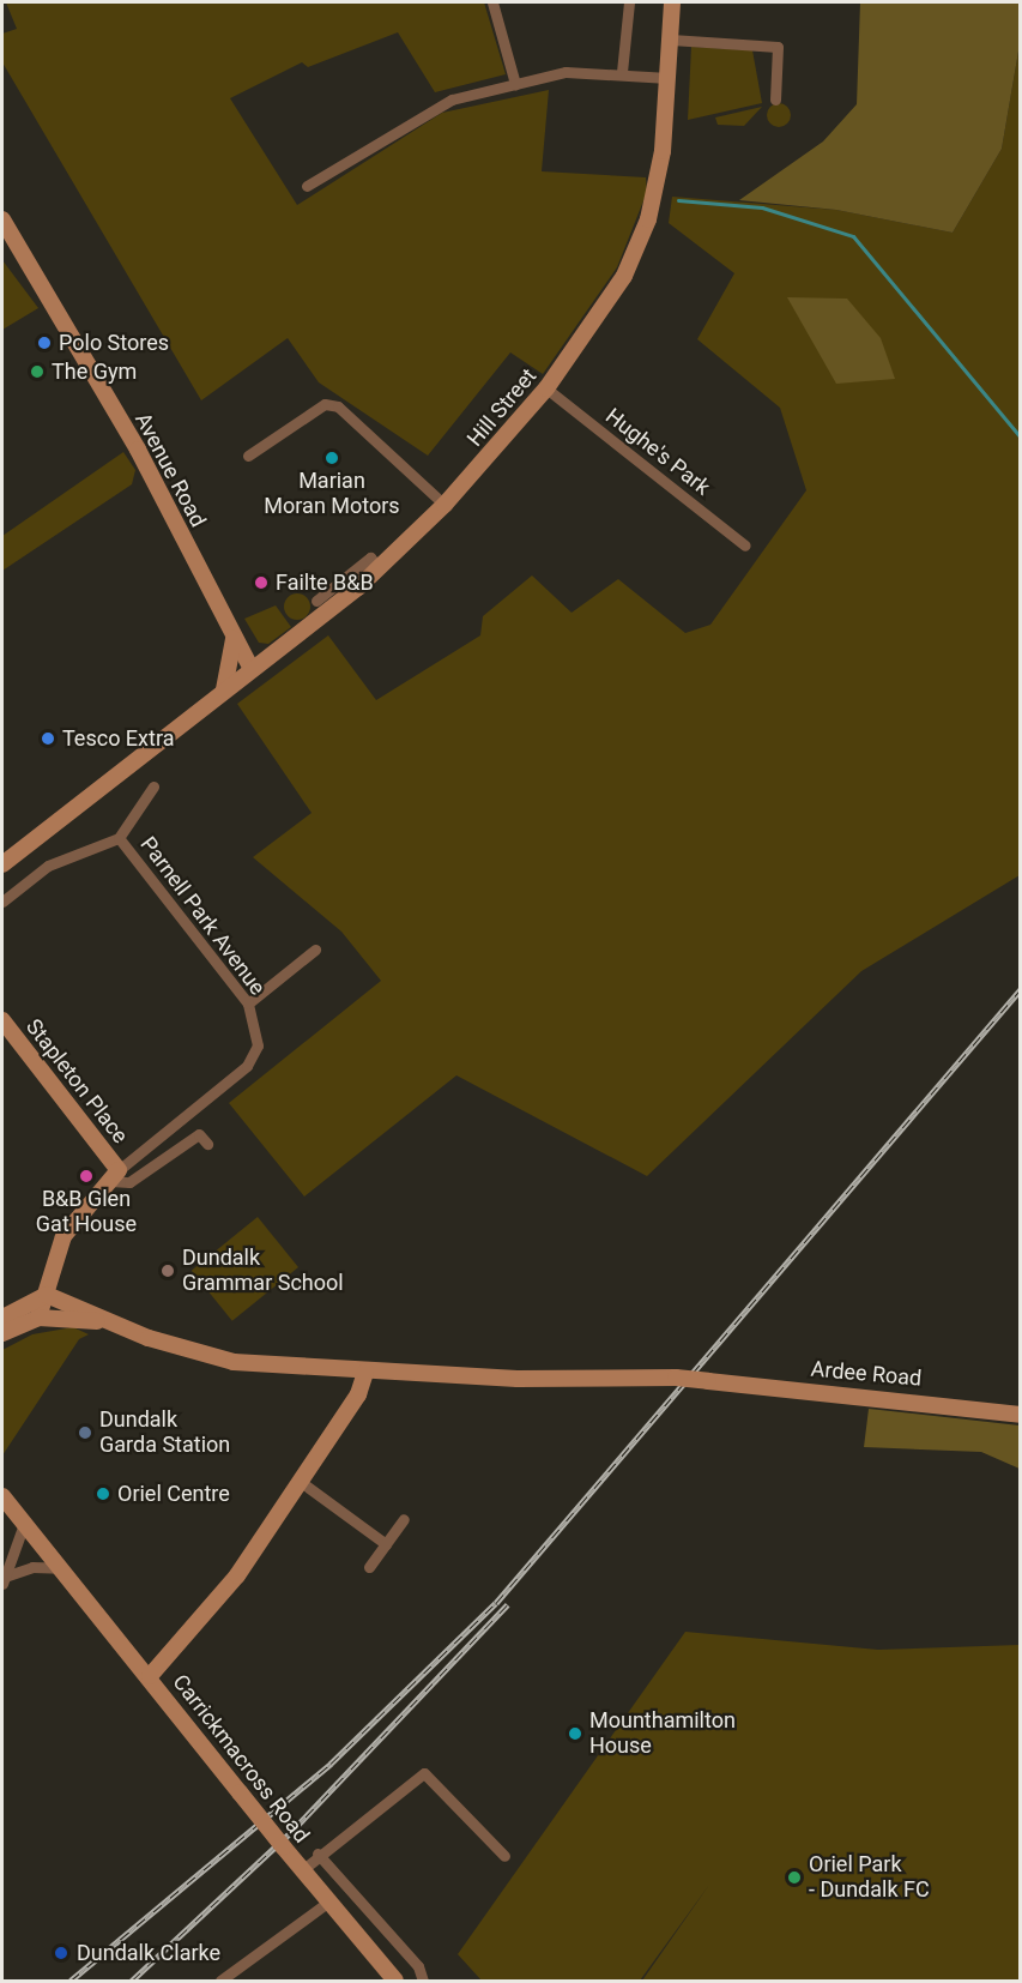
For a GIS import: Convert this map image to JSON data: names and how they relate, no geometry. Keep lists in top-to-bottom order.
{
  "streets": {
    "main road": [
      "Hill Street",
      "Avenue Road",
      "Stapleton Place",
      "Ardee Road",
      "Carrickmacross Road"
    ],
    "street": ["Hughe's Park", "Parnell Park Avenue"]
  },
  "crossings": [
    ["Hill Street", "Hughe's Park"],
    ["Hill Street", "Avenue Road"],
    ["Parnell Park Avenue", "Stapleton Place"]
  ],
  "places": [
    "Polo Stores",
    "The Gym",
    "Marian Moran Motors",
    "Failte B&B",
    "Tesco Extra",
    "B&B Glen Gat House",
    "Dundalk Grammar School",
    "Dundalk Garda Station",
    "Oriel Centre",
    "Mounthamilton House",
    "Oriel Park - Dundalk FC",
    "Dundalk Clarke"
  ]
}
